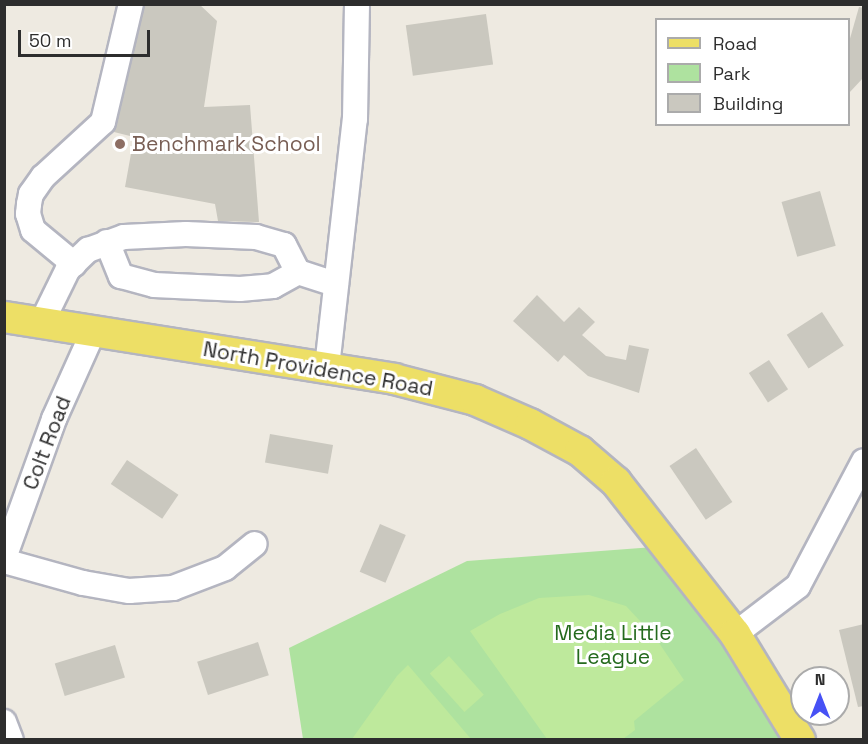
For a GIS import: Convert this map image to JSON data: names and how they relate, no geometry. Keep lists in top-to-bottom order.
{
  "streets": {
    "main road": ["North Providence Road"],
    "street": ["Colt Road"]
  },
  "crossings": [
    ["North Providence Road", "Colt Road"]
  ],
  "parks": ["Media Little League"],
  "places": ["Benchmark School"],
  "legend": ["Road", "Park", "Building"],
  "scale_bar": "50 m",
  "north": "top"
}
